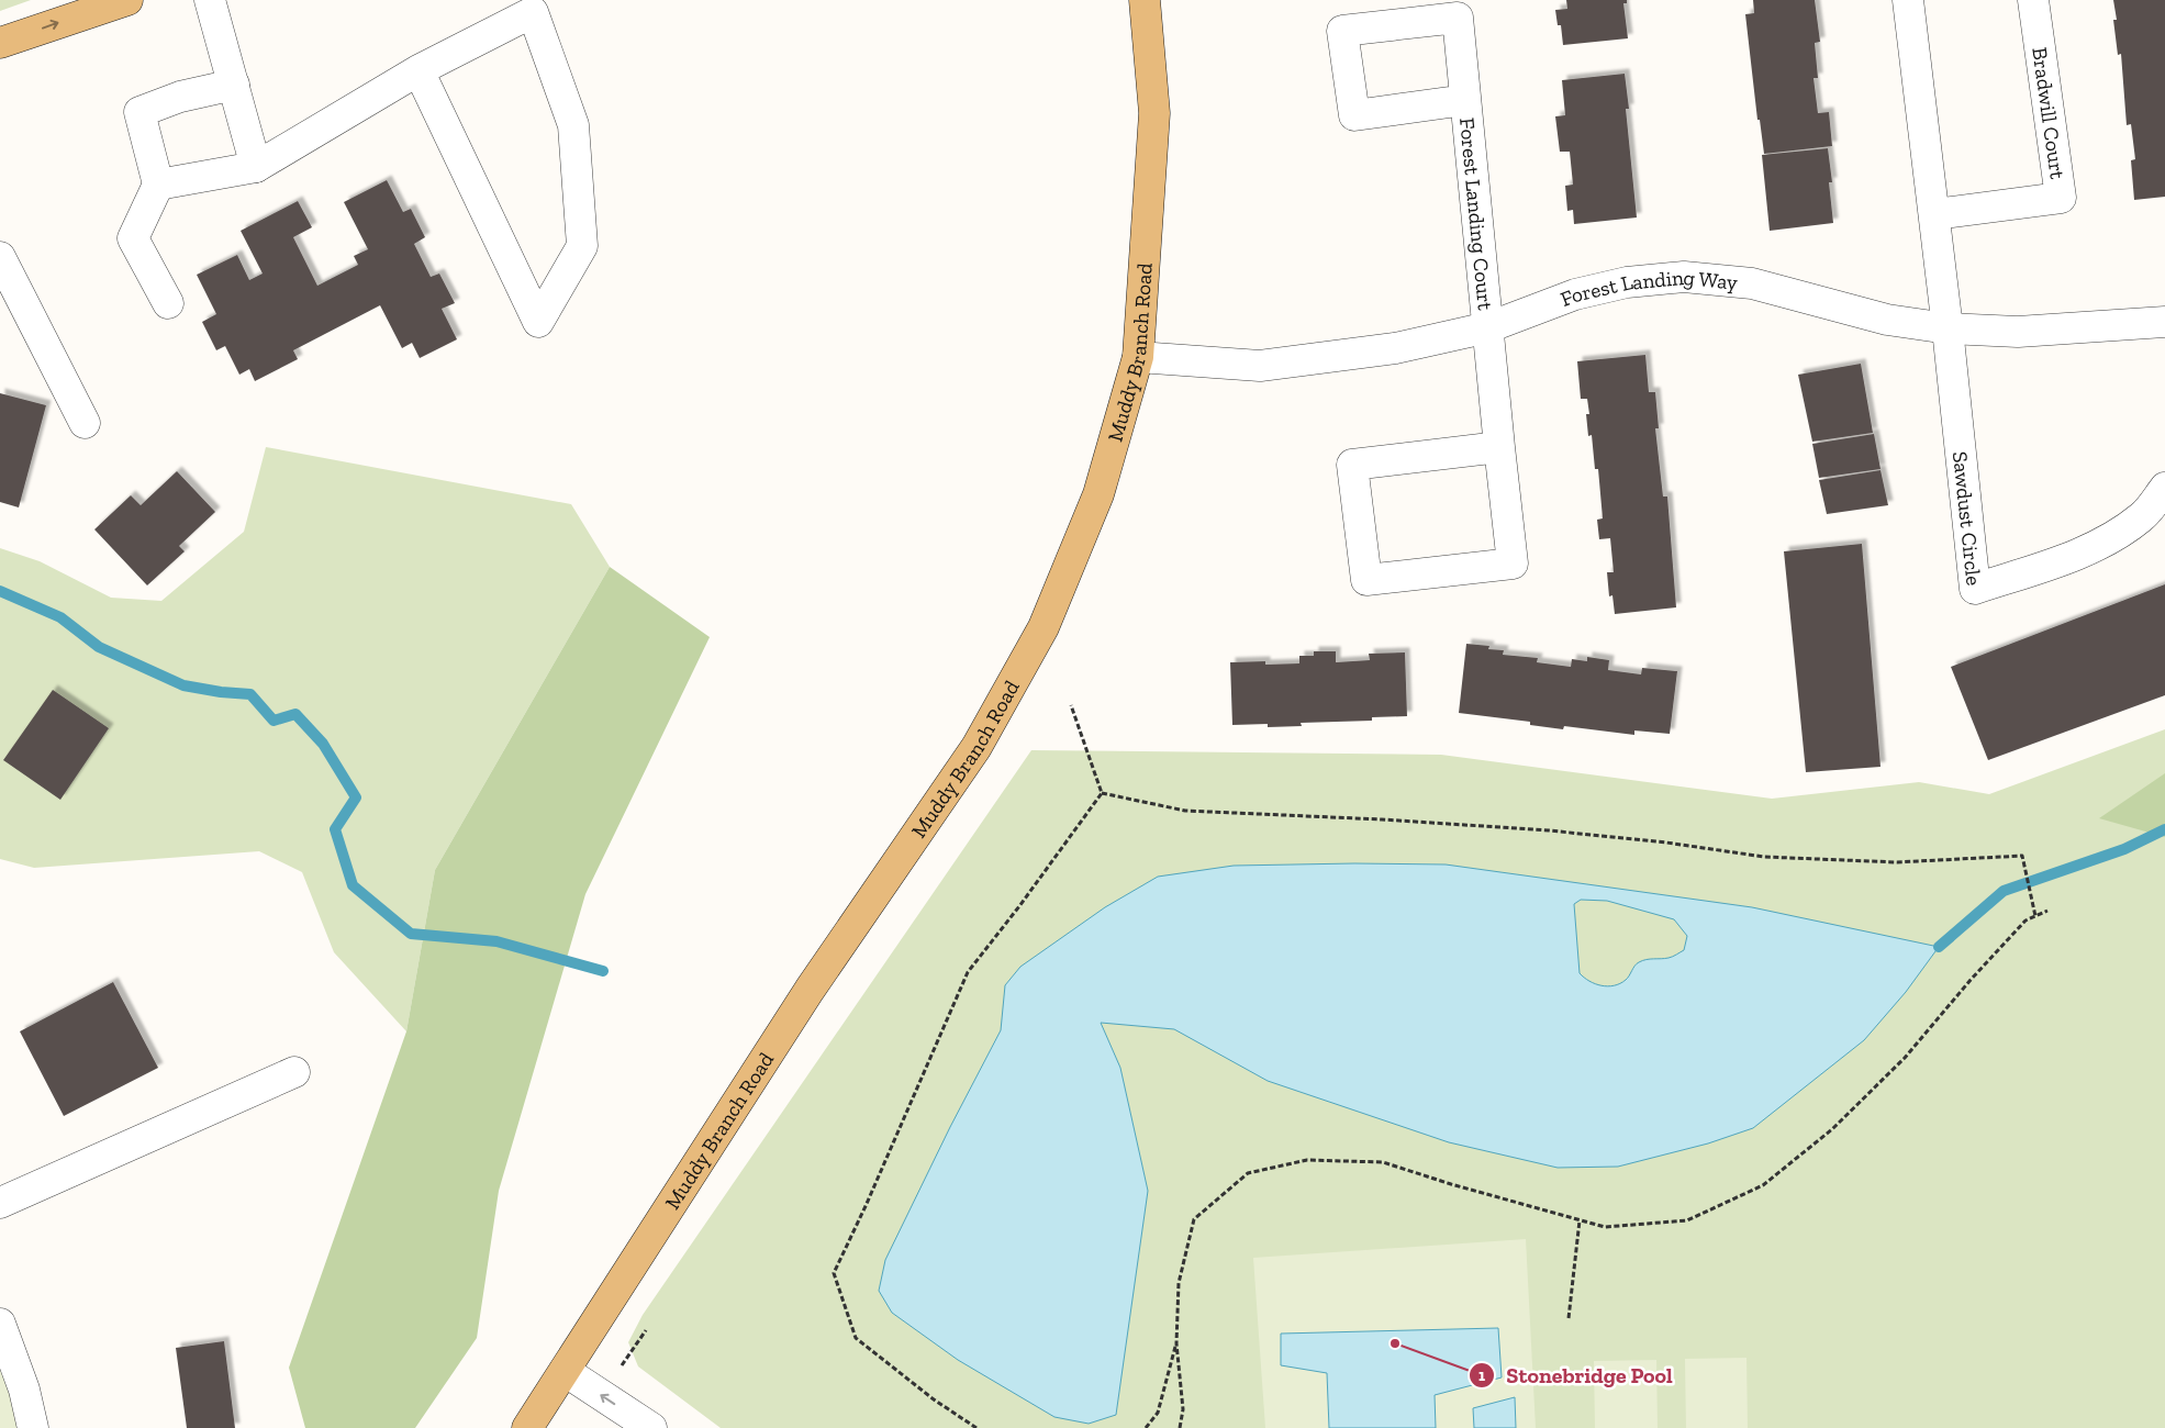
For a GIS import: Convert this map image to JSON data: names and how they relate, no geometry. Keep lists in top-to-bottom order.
{
  "streets": {
    "main road": ["Muddy Branch Road"],
    "street": [
      "Bradwill Court",
      "Forest Landing Court",
      "Forest Landing Way",
      "Sawdust Circle"
    ]
  },
  "crossings": [
    ["Forest Landing Court", "Forest Landing Way"],
    ["Forest Landing Way", "Muddy Branch Road"],
    ["Forest Landing Way", "Sawdust Circle"]
  ],
  "places": ["Stonebridge Pool"]
}
